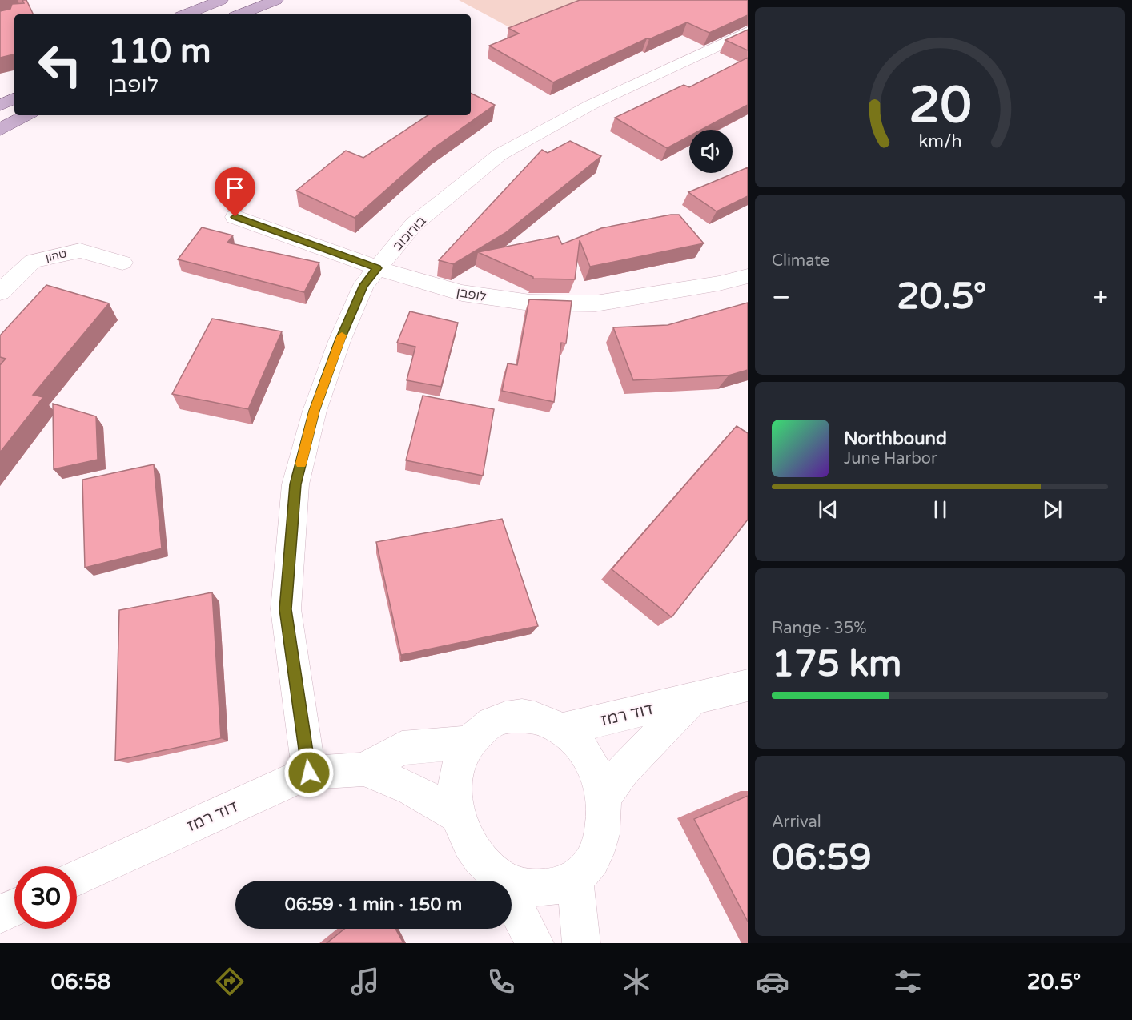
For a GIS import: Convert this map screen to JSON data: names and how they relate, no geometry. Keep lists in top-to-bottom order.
{
  "streets": {
    "street": [
      "בורוכוב",
      "טהון",
      "לופבן",
      "דוד רמז"
    ]
  },
  "crossings": [
    ["בורוכוב", "לופבן"],
    ["בורוכוב", "דוד רמז"]
  ],
  "page": {
    "turn": ["110 m", "לופבן"],
    "tile": [
      "Climate",
      ["Range · 35%", "175 km"],
      ["Arrival", "06:59"]
    ],
    "heat": ["−", "20.5°", "+"],
    "song": ["Northbound", "June Harbor"],
    "limit": "30",
    "trip": "06:59 · 1 min · 150 m",
    "tabs": ["06:58", "20.5°"],
    "gauge": ["20", "km/h"]
  }
}
